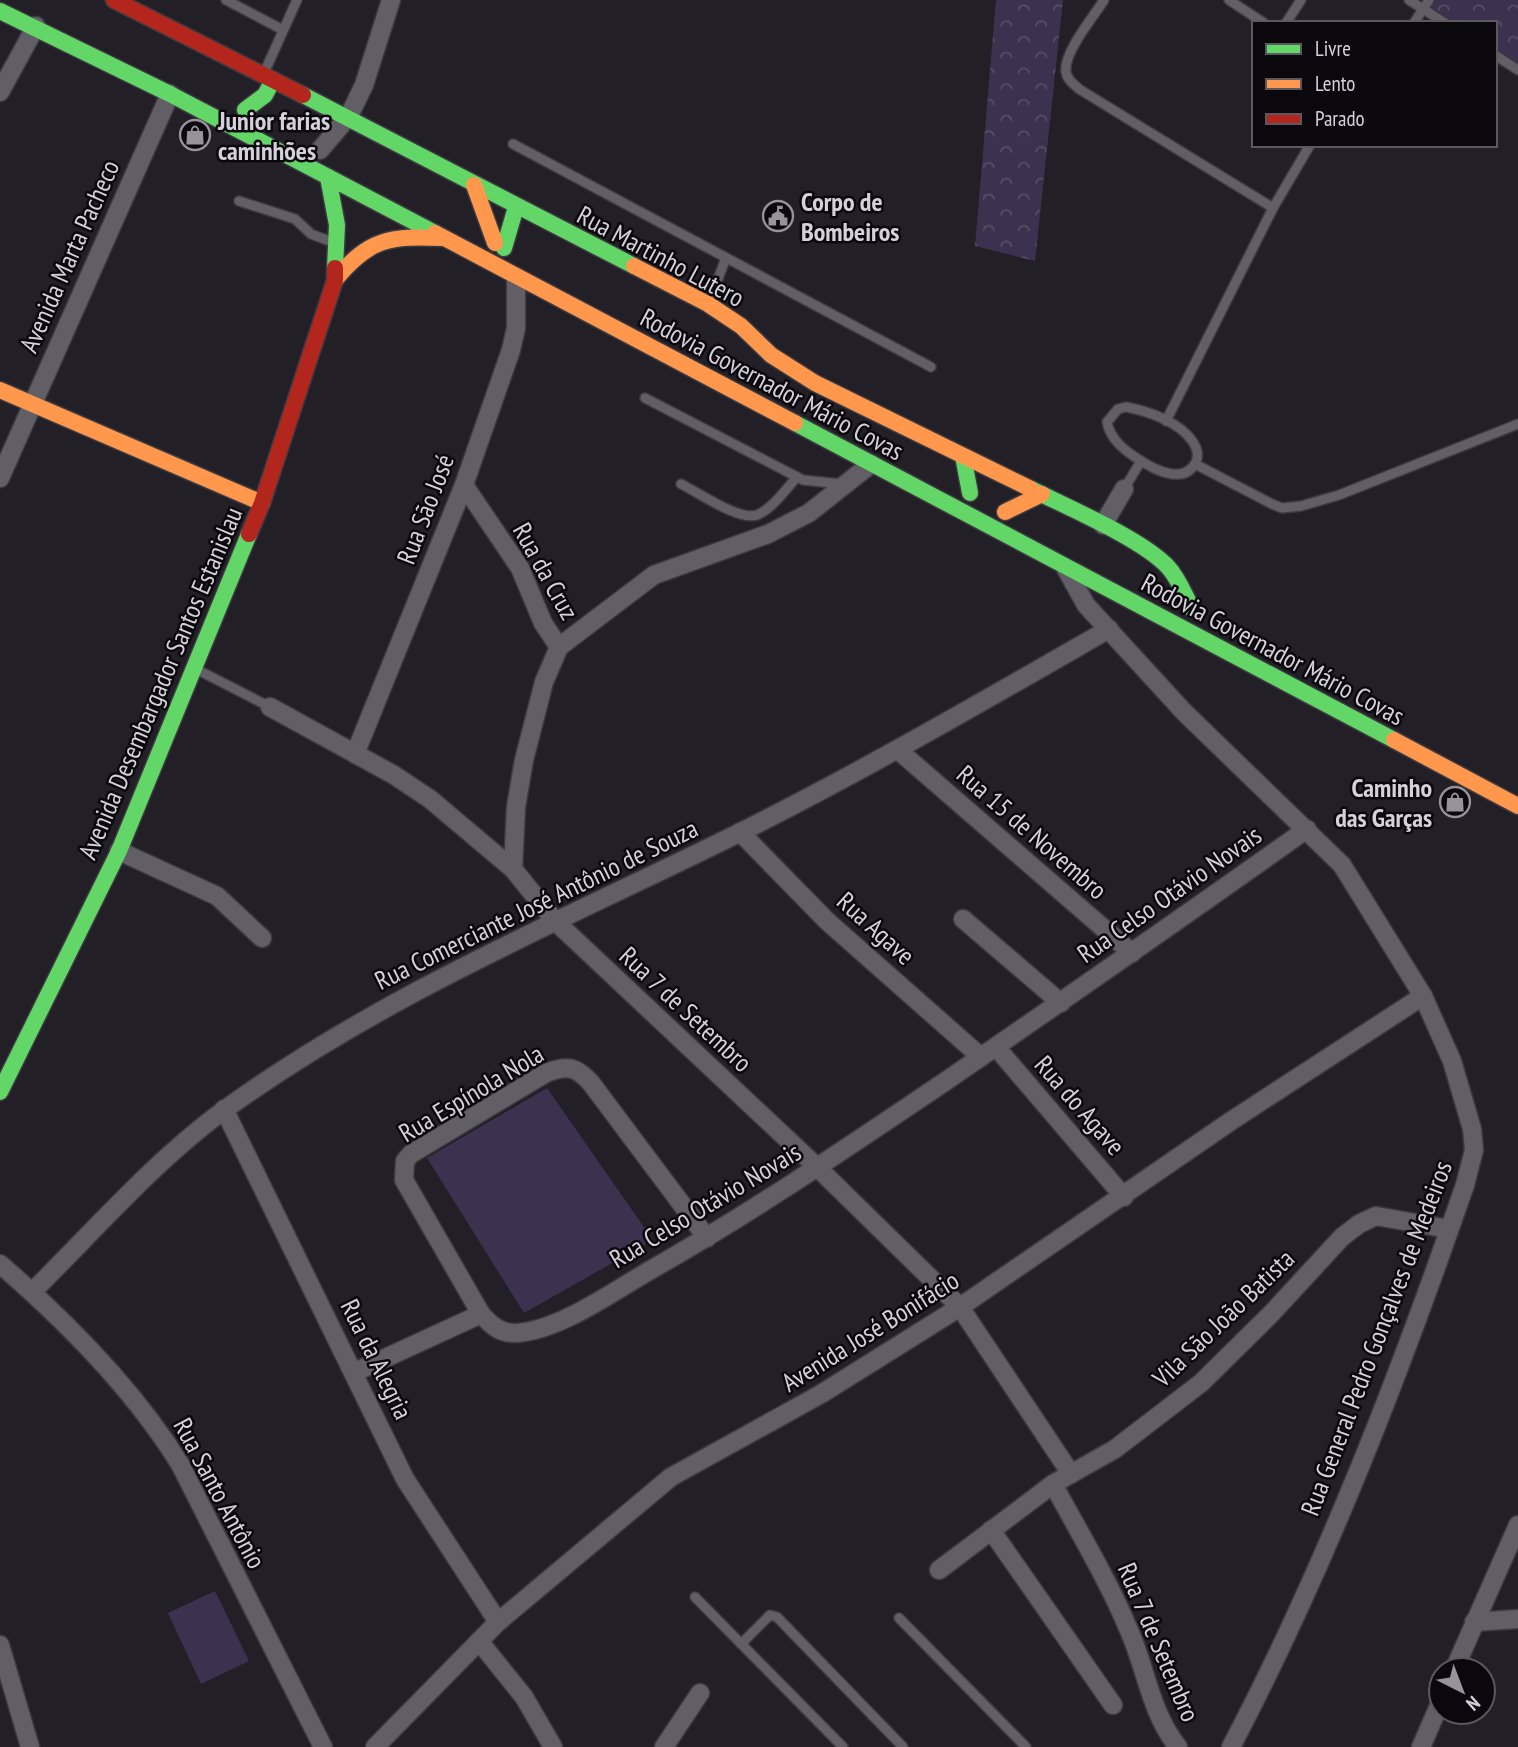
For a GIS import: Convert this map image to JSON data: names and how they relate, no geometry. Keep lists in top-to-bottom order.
{
  "streets": {
    "main road": ["Rua Martinho Lutero", "Rodovia Governador Mário Covas", "Avenida Desembargador Santos Estanislau"],
    "street": [
      "Avenida Marta Pacheco",
      "Rua São José",
      "Rua da Cruz",
      "Rua 15 de Novembro",
      "Rua Celso Otávio Novais",
      "Rua Comerciante José Antônio de Souza",
      "Rua Agave",
      "Rua 7 de Setembro",
      "Rua Espínola Nola",
      "Rua do Agave",
      "Vila São João Batista",
      "Avenida José Bonifácio",
      "Rua General Pedro Gonçalves de Medeiros",
      "Rua da Alegria",
      "Rua Santo Antônio"
    ]
  },
  "crossings": [
    ["Avenida Marta Pacheco", "Rodovia Governador Mário Covas"],
    ["Rua Martinho Lutero", "Rodovia Governador Mário Covas"],
    ["Rodovia Governador Mário Covas", "Rua São José"],
    ["Rodovia Governador Mário Covas", "Avenida Desembargador Santos Estanislau"],
    ["Rodovia Governador Mário Covas", "Rua General Pedro Gonçalves de Medeiros"],
    ["Rua São José", "Rua da Cruz"],
    ["Rua São José", "Rua 7 de Setembro"],
    ["Avenida Desembargador Santos Estanislau", "Rua 7 de Setembro"],
    ["Rua 15 de Novembro", "Rua Celso Otávio Novais"],
    ["Rua 15 de Novembro", "Rua Comerciante José Antônio de Souza"],
    ["Rua Celso Otávio Novais", "Rua Agave"],
    ["Rua Celso Otávio Novais", "Rua 7 de Setembro"],
    ["Rua Celso Otávio Novais", "Rua Espínola Nola"],
    ["Rua Celso Otávio Novais", "Rua do Agave"],
    ["Rua Celso Otávio Novais", "Rua General Pedro Gonçalves de Medeiros"],
    ["Rua Comerciante José Antônio de Souza", "Rua Agave"],
    ["Rua Comerciante José Antônio de Souza", "Rua 7 de Setembro"],
    ["Rua Comerciante José Antônio de Souza", "Rua General Pedro Gonçalves de Medeiros"],
    ["Rua Comerciante José Antônio de Souza", "Rua da Alegria"],
    ["Rua Comerciante José Antônio de Souza", "Rua Santo Antônio"],
    ["Rua Agave", "Rua do Agave"],
    ["Rua 7 de Setembro", "Vila São João Batista"],
    ["Rua 7 de Setembro", "Avenida José Bonifácio"],
    ["Rua do Agave", "Avenida José Bonifácio"],
    ["Vila São João Batista", "Rua General Pedro Gonçalves de Medeiros"],
    ["Avenida José Bonifácio", "Rua General Pedro Gonçalves de Medeiros"],
    ["Avenida José Bonifácio", "Rua da Alegria"]
  ],
  "places": {
    "shop": ["Junior farias caminhões", "Caminho das Garças"],
    "public building": ["Corpo de Bombeiros"]
  },
  "legend": ["Livre", "Lento", "Parado"],
  "north": "bottom right"
}
